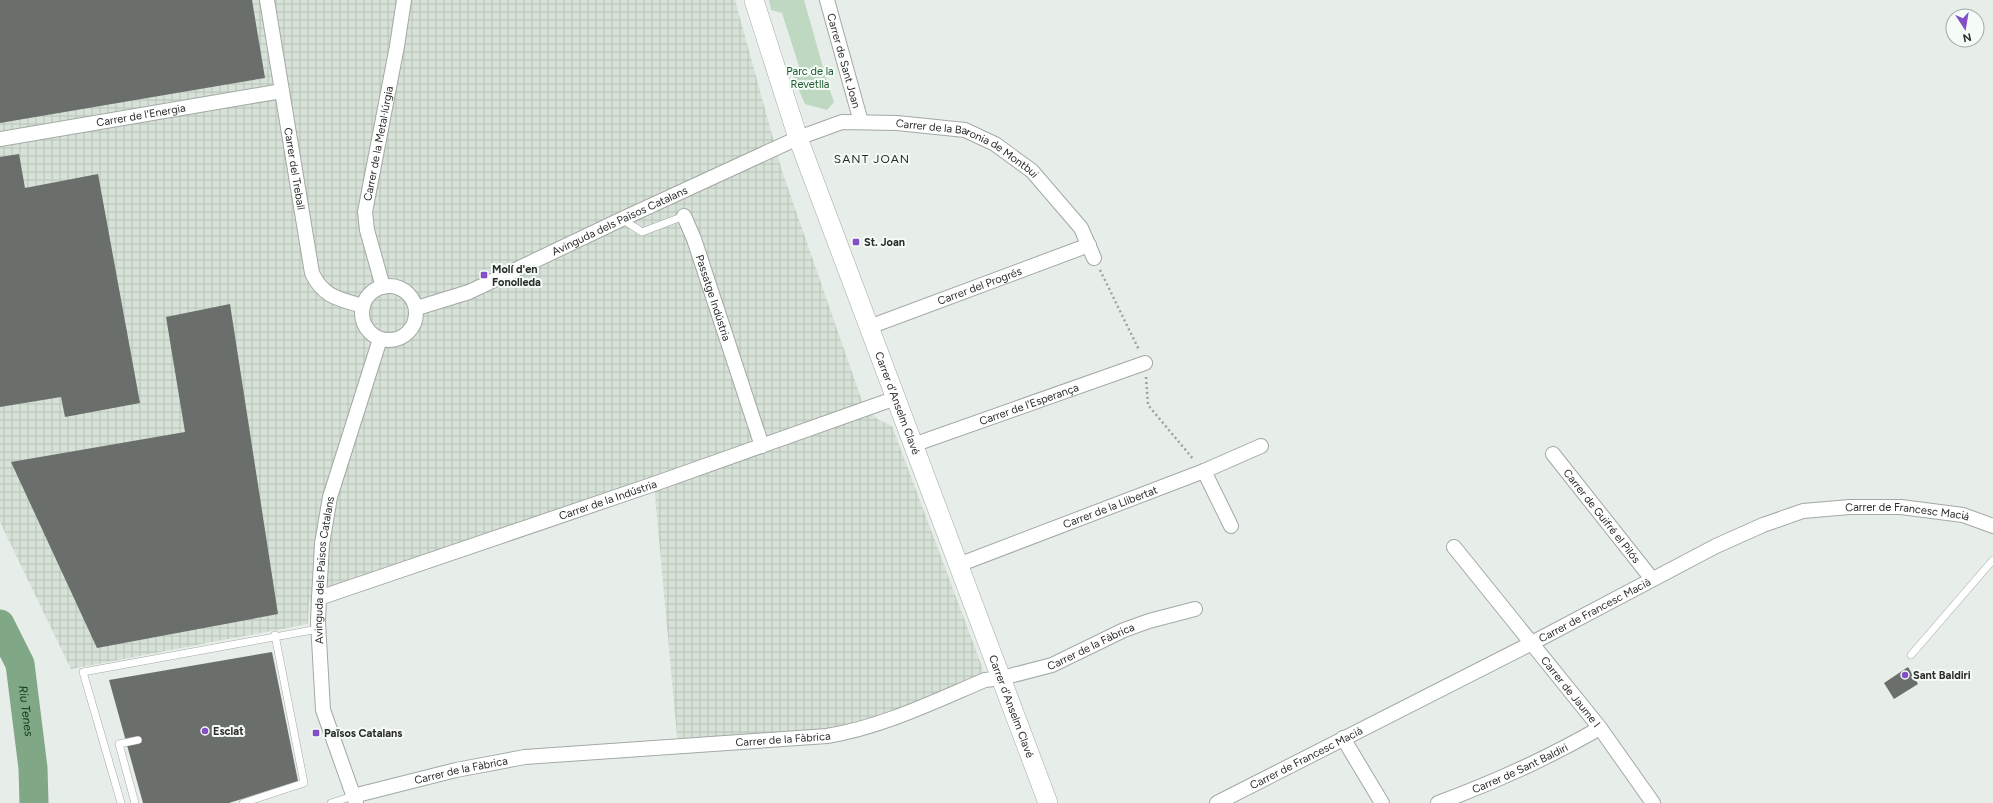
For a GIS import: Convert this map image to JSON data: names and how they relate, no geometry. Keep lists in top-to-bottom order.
{
  "streets": {
    "street": [
      "Carrer de Sant Joan",
      "Carrer de l'Energia",
      "Carrer de la Metal·lúrgia",
      "Carrer de la Baronia de Montbui",
      "Carrer del Treball",
      "Avinguda dels Països Catalans",
      "Carrer del Progrés",
      "Passatge Indústria",
      "Carrer d'Anselm Clavé",
      "Carrer de l'Esperança",
      "Carrer de la Indústria",
      "Carrer de la Llibertat",
      "Carrer de Francesc Macià",
      "Carrer de Guifré el Pilós",
      "Carrer de la Fàbrica",
      "Carrer de Jaume I",
      "Carrer de Sant Baldiri"
    ]
  },
  "crossings": [
    ["Carrer de Sant Joan", "Carrer de la Baronia de Montbui"],
    ["Carrer de l'Energia", "Carrer del Treball"],
    ["Carrer de la Metal·lúrgia", "Carrer del Treball"],
    ["Carrer de la Metal·lúrgia", "Avinguda dels Països Catalans"],
    ["Carrer de la Baronia de Montbui", "Avinguda dels Països Catalans"],
    ["Carrer de la Baronia de Montbui", "Carrer del Progrés"],
    ["Carrer de la Baronia de Montbui", "Carrer d'Anselm Clavé"],
    ["Carrer del Treball", "Avinguda dels Països Catalans"],
    ["Avinguda dels Països Catalans", "Passatge Indústria"],
    ["Avinguda dels Països Catalans", "Carrer d'Anselm Clavé"],
    ["Avinguda dels Països Catalans", "Carrer de la Indústria"],
    ["Avinguda dels Països Catalans", "Carrer de la Fàbrica"],
    ["Carrer del Progrés", "Carrer d'Anselm Clavé"],
    ["Passatge Indústria", "Carrer de la Indústria"],
    ["Carrer d'Anselm Clavé", "Carrer de l'Esperança"],
    ["Carrer d'Anselm Clavé", "Carrer de la Indústria"],
    ["Carrer d'Anselm Clavé", "Carrer de la Llibertat"],
    ["Carrer d'Anselm Clavé", "Carrer de la Fàbrica"],
    ["Carrer de Francesc Macià", "Carrer de Guifré el Pilós"],
    ["Carrer de Francesc Macià", "Carrer de Jaume I"],
    ["Carrer de Jaume I", "Carrer de Sant Baldiri"]
  ],
  "districts": ["SANT JOAN"],
  "water": ["Riu Tenes"],
  "parks": ["Parc de la Revetlla"],
  "places": {
    "transit": ["St. Joan", "Molí d'en Fonolleda", "Països Catalans"],
    "other": ["Sant Baldiri", "Esclat"]
  },
  "north": "bottom"
}
